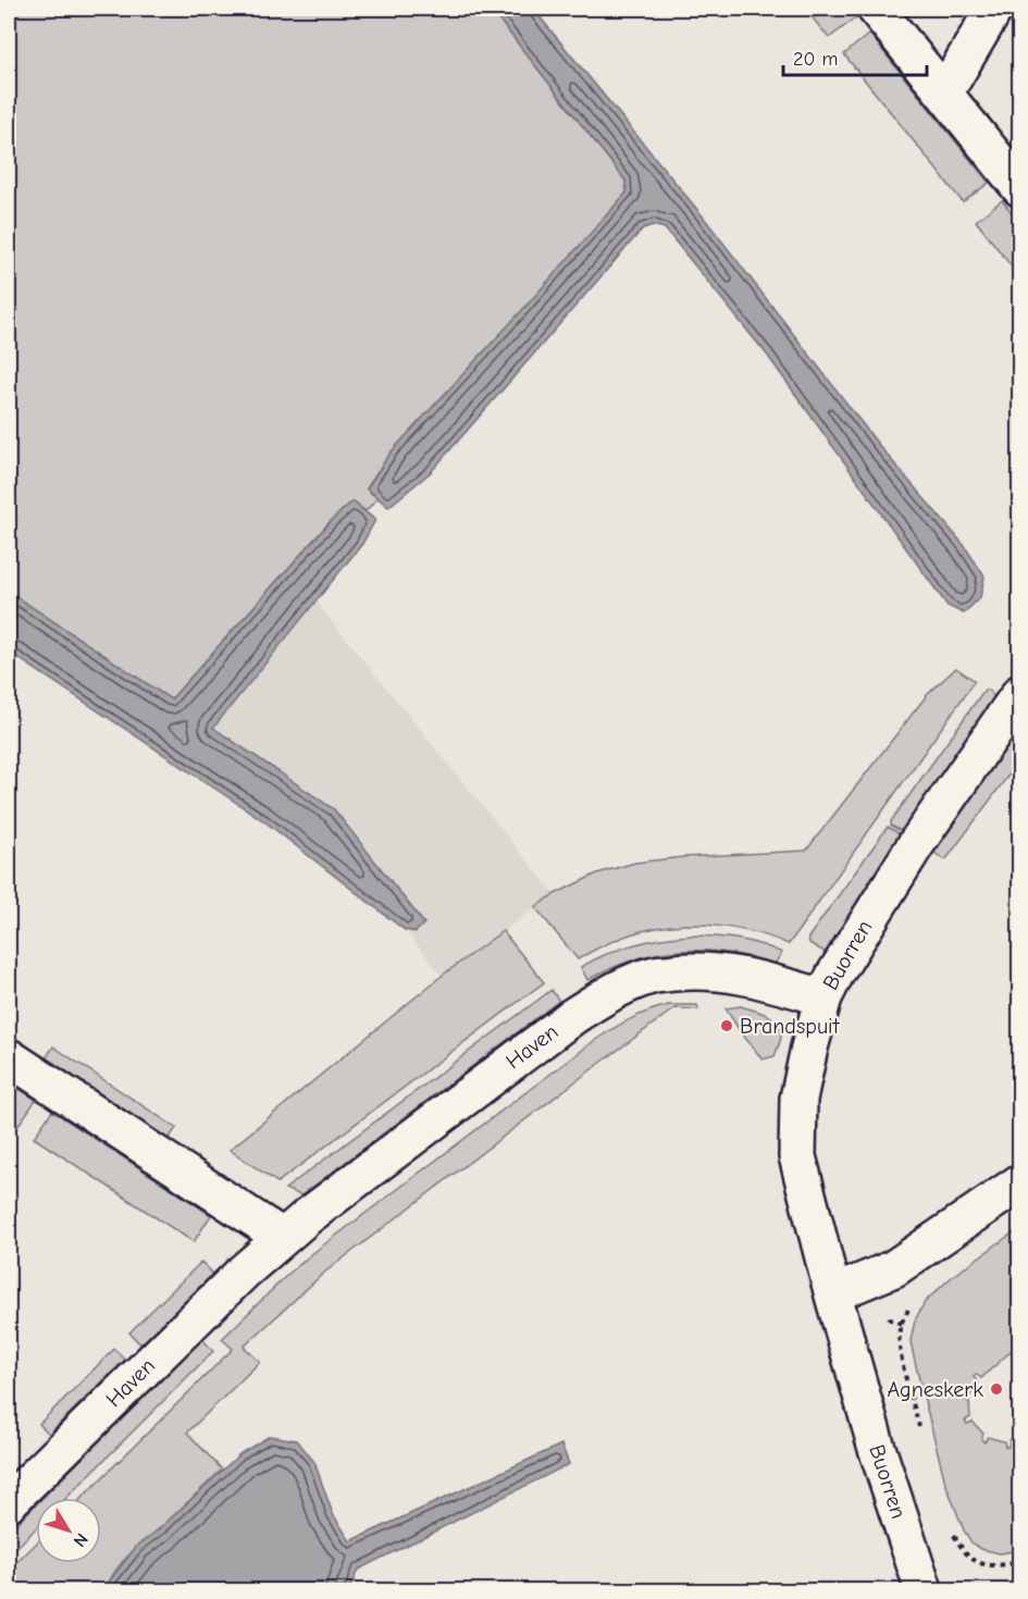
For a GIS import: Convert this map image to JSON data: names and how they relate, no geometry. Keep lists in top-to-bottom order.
{
  "streets": {
    "street": ["Buorren", "Haven"]
  },
  "crossings": [
    ["Buorren", "Haven"]
  ],
  "places": ["Brandspuit", "Agneskerk"],
  "scale_bar": "20 m",
  "north": "bottom right"
}
